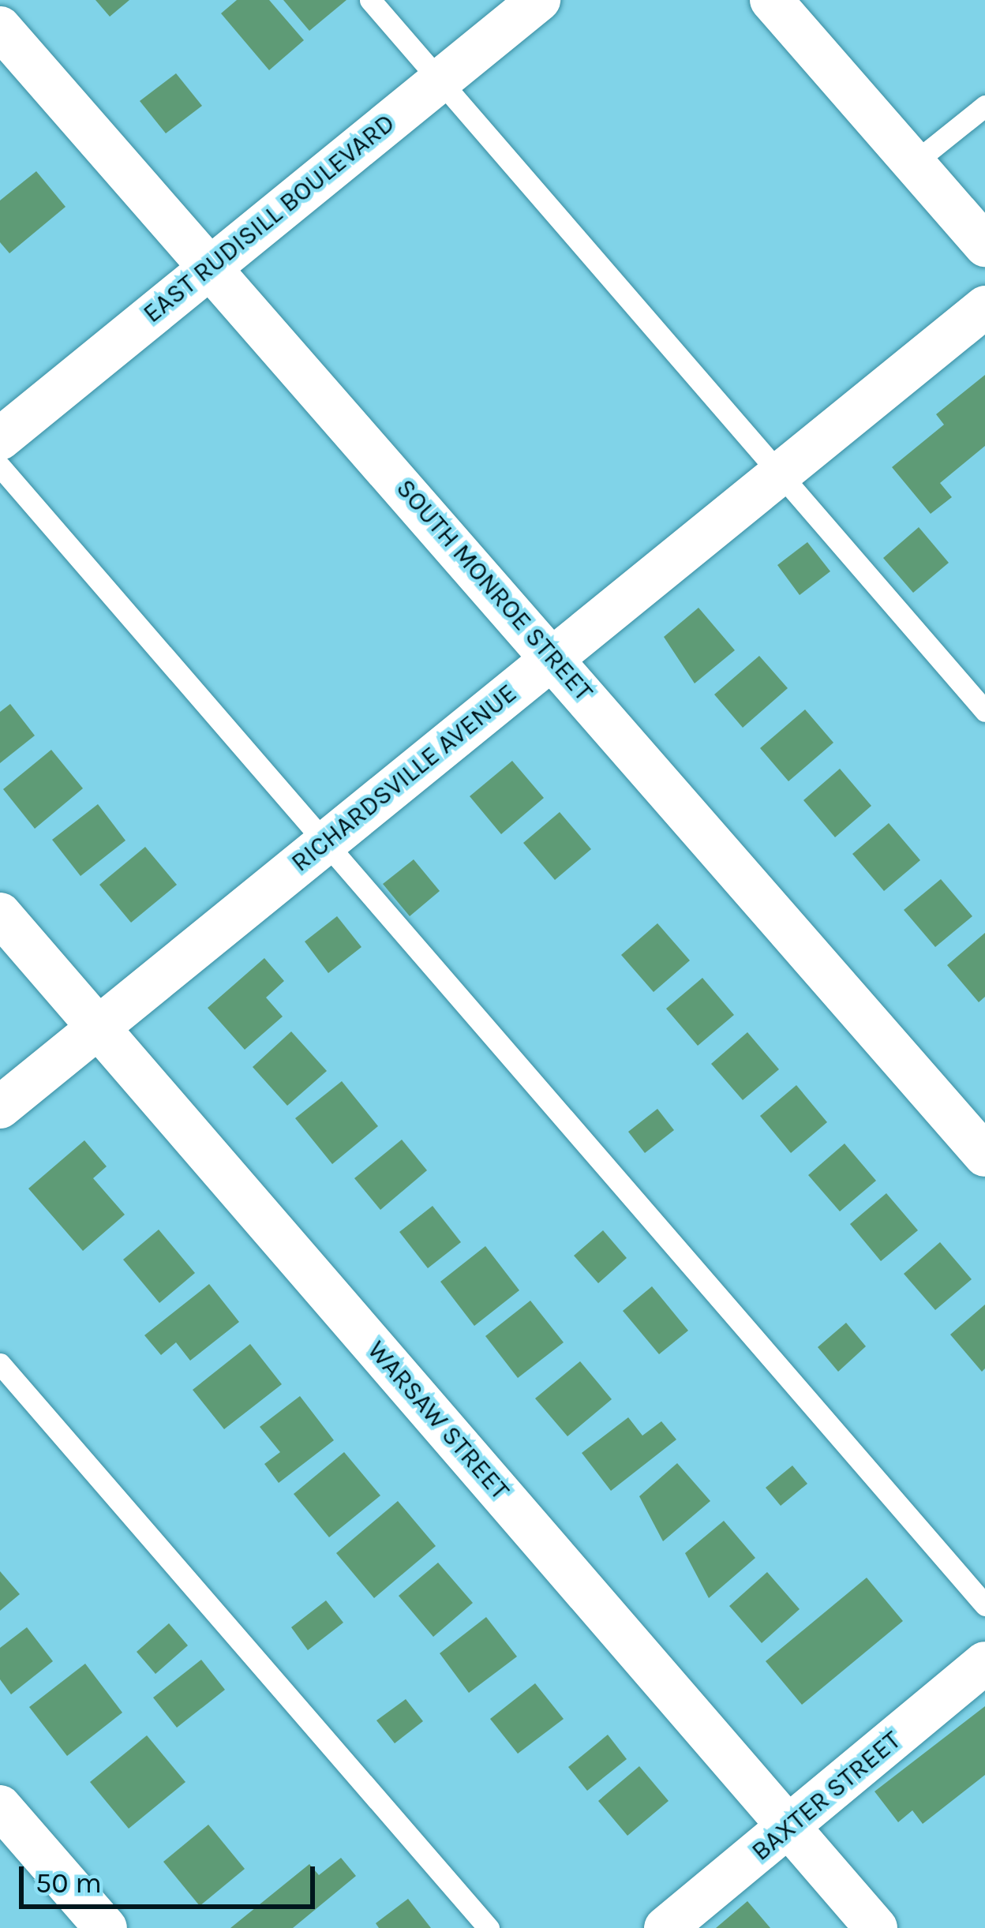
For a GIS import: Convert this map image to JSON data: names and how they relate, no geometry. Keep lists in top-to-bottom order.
{
  "streets": {
    "street": [
      "EAST RUDISILL BOULEVARD",
      "SOUTH MONROE STREET",
      "RICHARDSVILLE AVENUE",
      "WARSAW STREET",
      "BAXTER STREET"
    ]
  },
  "crossings": [
    ["EAST RUDISILL BOULEVARD", "SOUTH MONROE STREET"],
    ["SOUTH MONROE STREET", "RICHARDSVILLE AVENUE"],
    ["RICHARDSVILLE AVENUE", "WARSAW STREET"],
    ["WARSAW STREET", "BAXTER STREET"]
  ],
  "scale_bar": "50 m"
}
